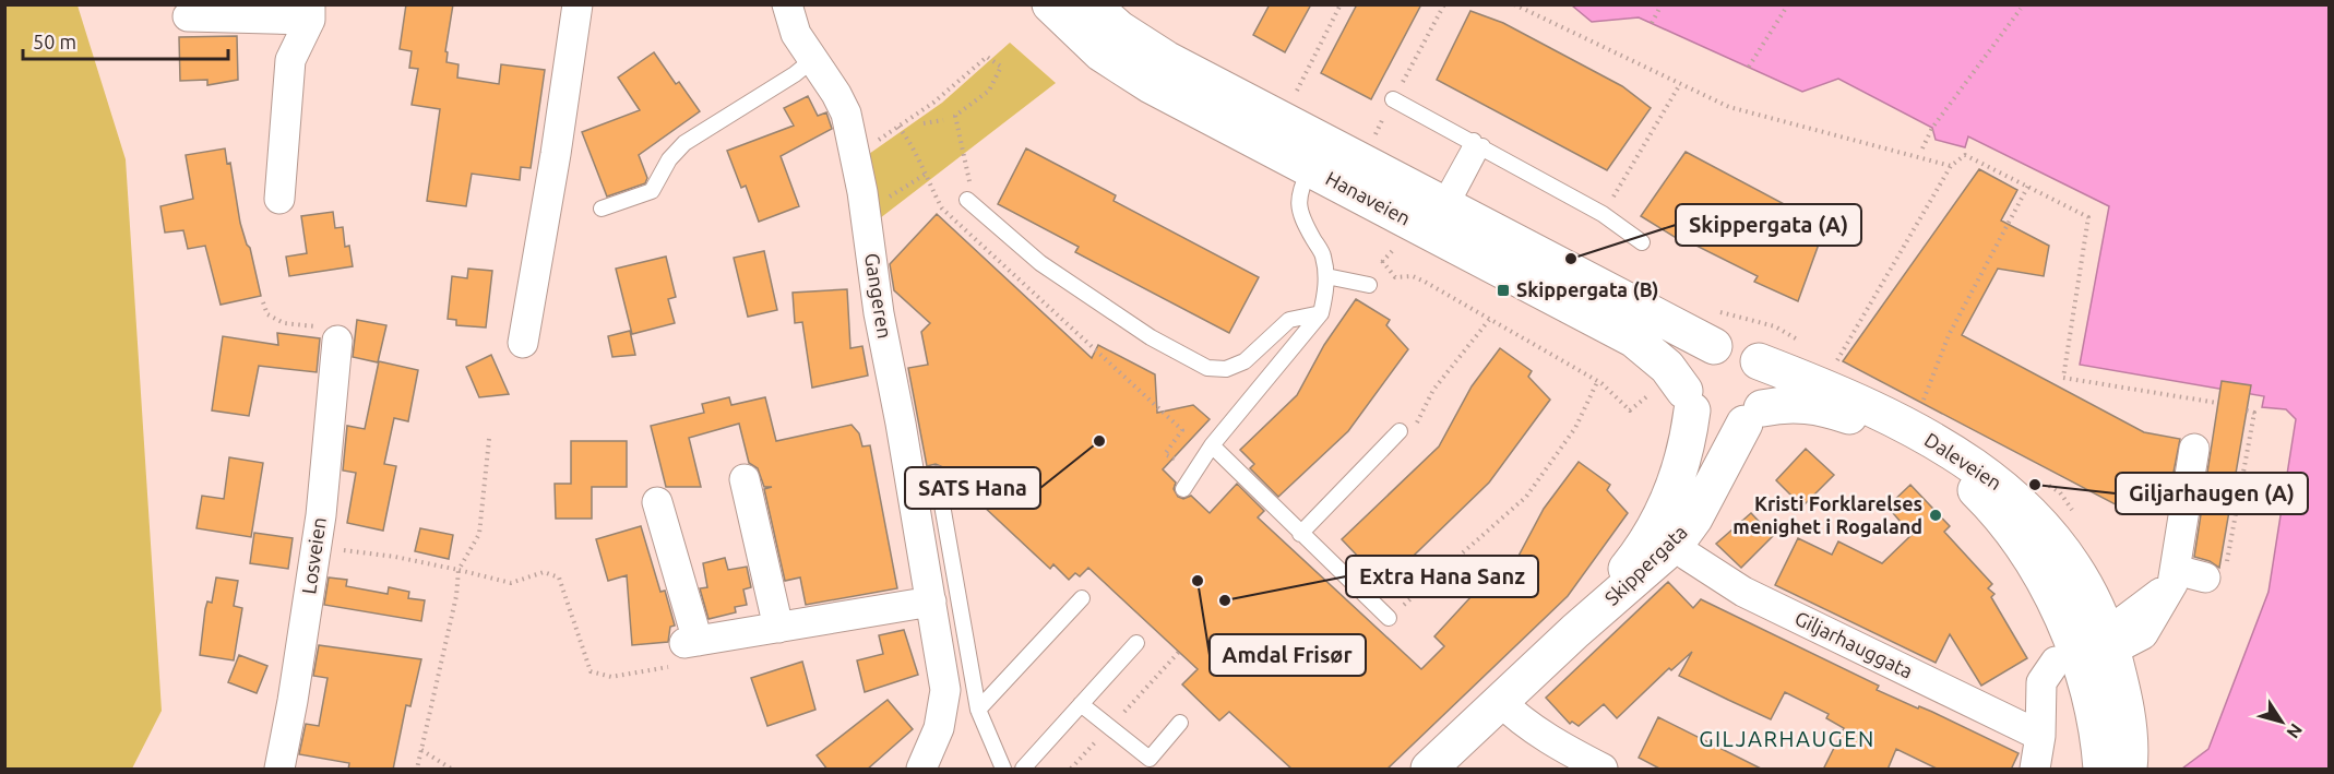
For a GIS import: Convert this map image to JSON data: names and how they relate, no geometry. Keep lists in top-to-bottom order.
{
  "streets": {
    "main road": ["Hanaveien", "Daleveien", "Skippergata"],
    "street": ["Gangeren", "Losveien", "Giljarhauggata"]
  },
  "crossings": [
    ["Hanaveien", "Daleveien"],
    ["Hanaveien", "Skippergata"],
    ["Daleveien", "Skippergata"],
    ["Skippergata", "Giljarhauggata"]
  ],
  "districts": ["GILJARHAUGEN"],
  "places": {
    "other": [
      "Skippergata (A)",
      "SATS Hana",
      "Giljarhaugen (A)",
      "Kristi Forklarelses menighet i Rogaland",
      "Amdal Frisør",
      "Extra Hana Sanz"
    ],
    "transit": ["Skippergata (B)"]
  },
  "scale_bar": "50 m",
  "north": "bottom right"
}
